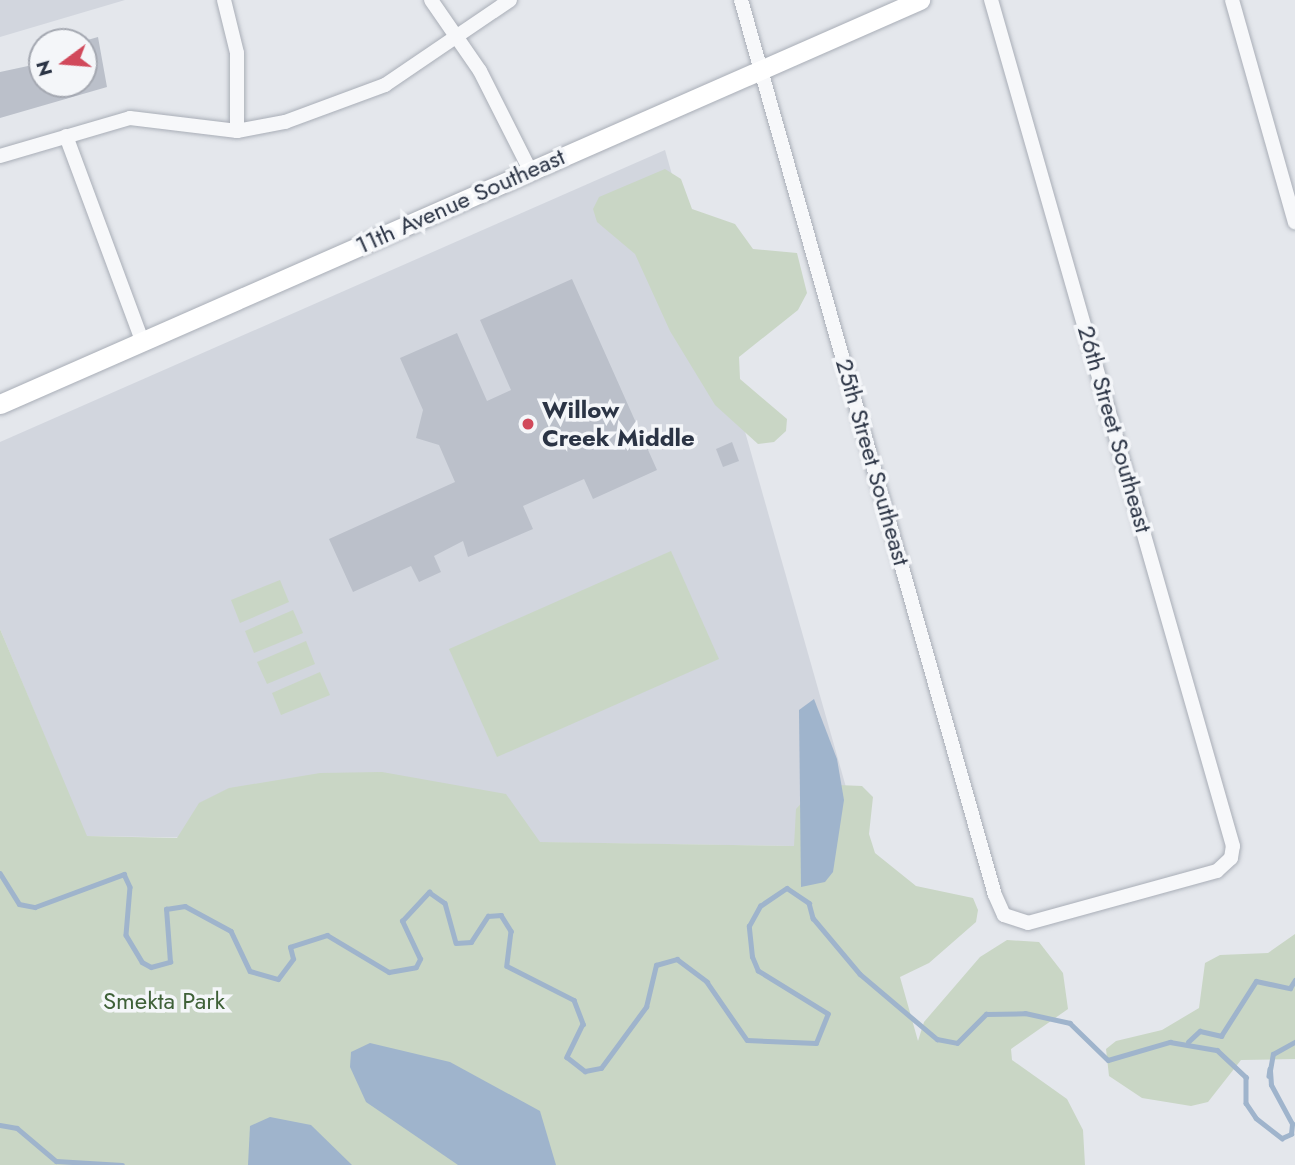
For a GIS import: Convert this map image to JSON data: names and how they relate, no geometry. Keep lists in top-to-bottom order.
{
  "streets": {
    "main road": ["11th Avenue Southeast"],
    "street": ["26th Street Southeast", "25th Street Southeast"]
  },
  "crossings": [
    ["11th Avenue Southeast", "25th Street Southeast"],
    ["26th Street Southeast", "25th Street Southeast"]
  ],
  "parks": ["Smekta Park"],
  "places": ["Willow Creek Middle"],
  "north": "left"
}
